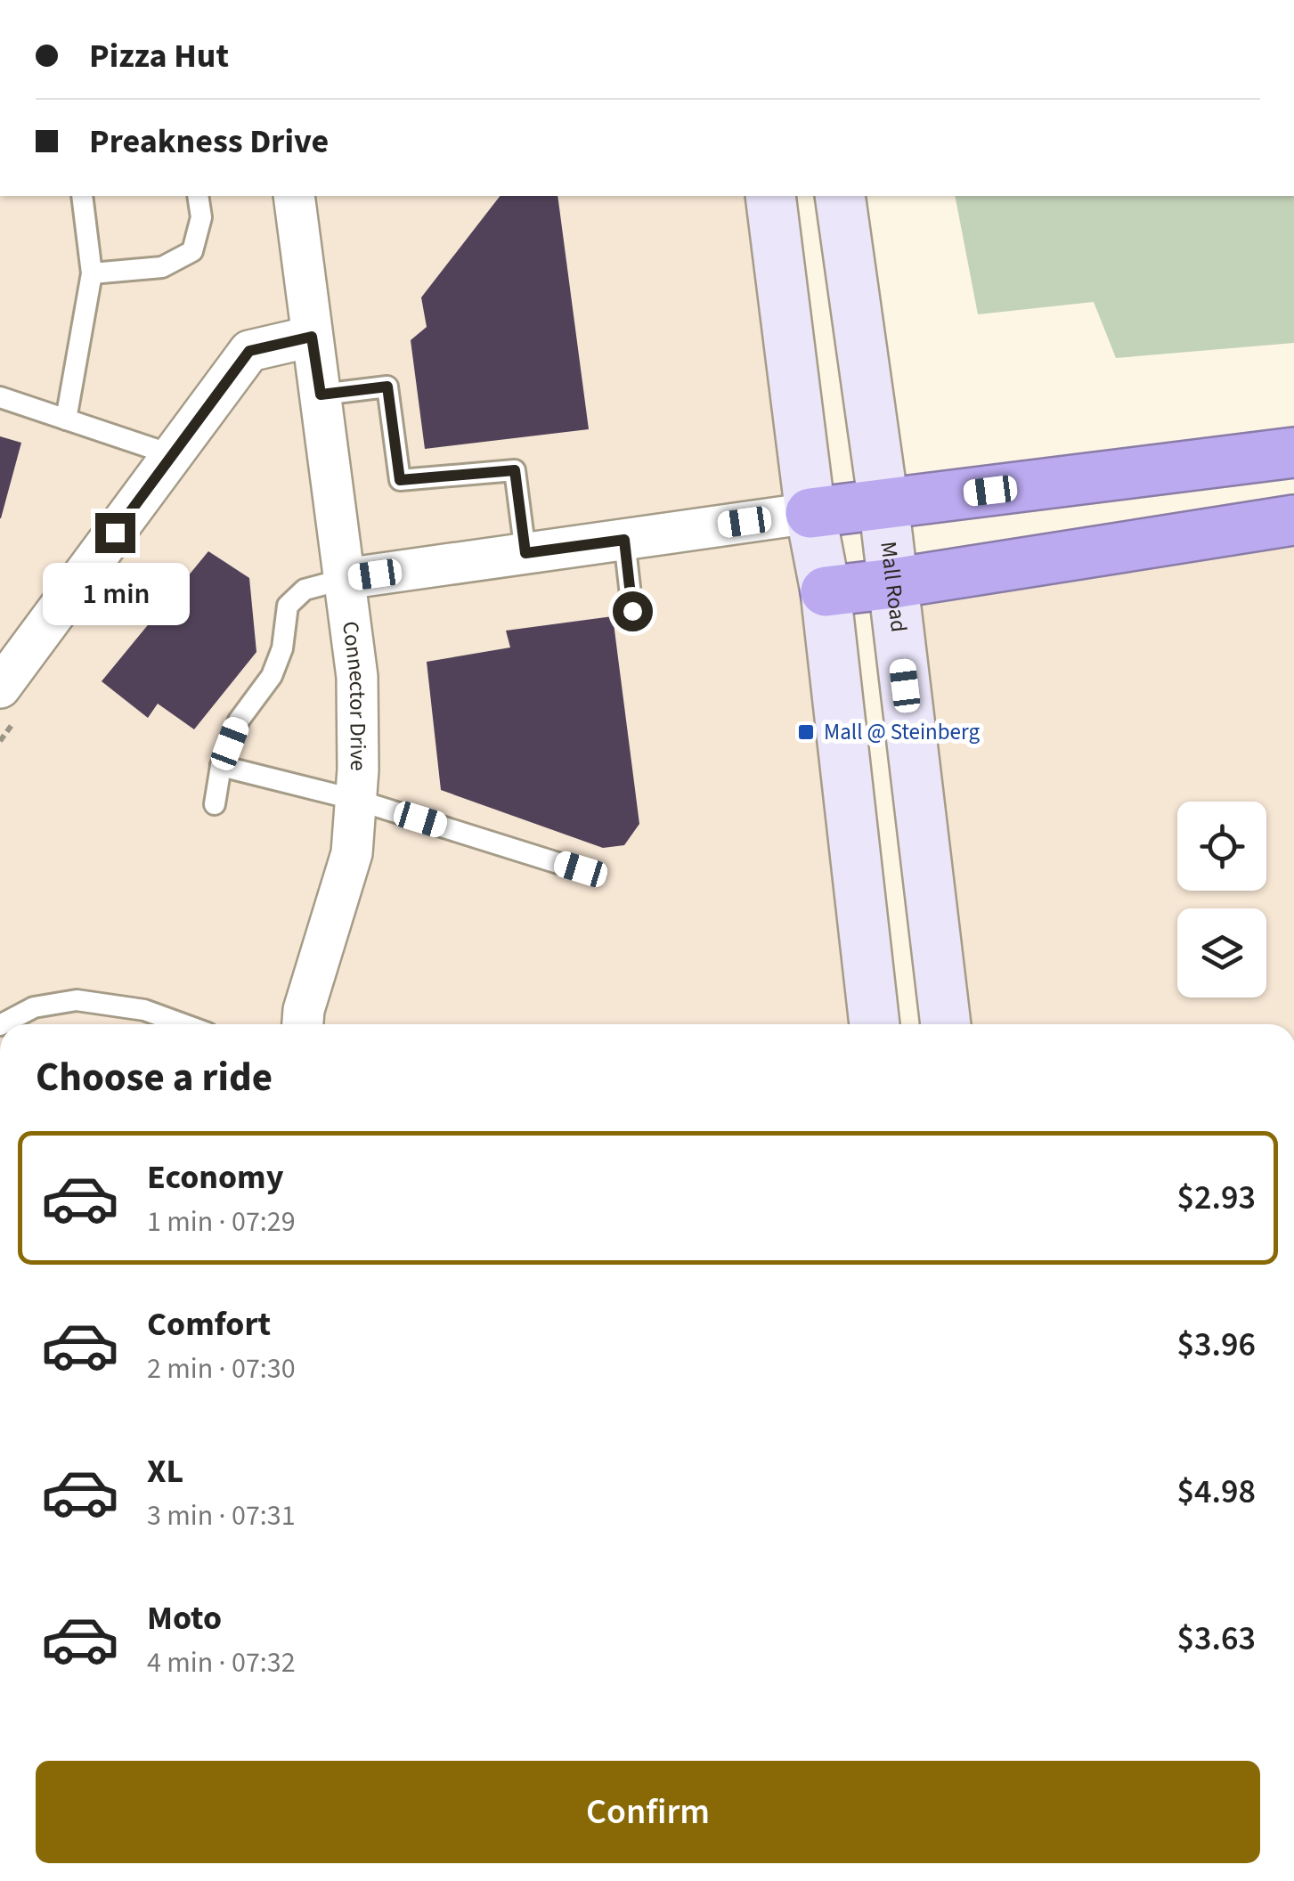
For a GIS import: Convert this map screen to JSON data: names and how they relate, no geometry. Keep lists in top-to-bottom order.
{
  "streets": {
    "main road": ["Mall Road"],
    "street": ["Connector Drive"]
  },
  "places": {
    "transit": ["Mall @ Steinberg"]
  },
  "page": {
    "banner": ["Pizza Hut", "Preakness Drive"],
    "bubble": "1 min",
    "heading": "Choose a ride",
    "list": [
      {
        "name": "Economy",
        "note": "1 min · 07:29",
        "value": "$2.93"
      },
      {
        "name": "Comfort",
        "note": "2 min · 07:30",
        "value": "$3.96"
      },
      {
        "name": "XL",
        "note": "3 min · 07:31",
        "value": "$4.98"
      },
      {
        "name": "Moto",
        "note": "4 min · 07:32",
        "value": "$3.63"
      }
    ],
    "buttons": "Confirm"
  }
}
